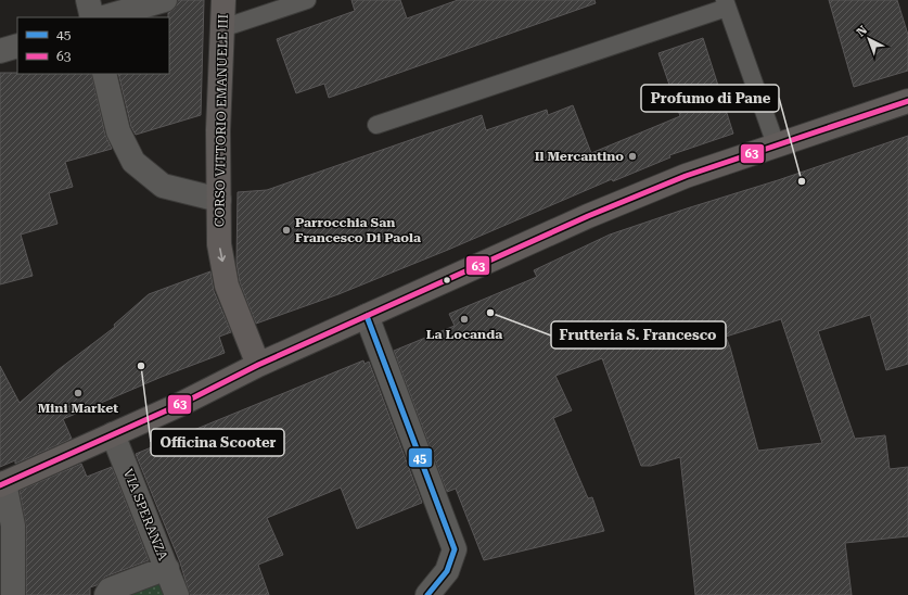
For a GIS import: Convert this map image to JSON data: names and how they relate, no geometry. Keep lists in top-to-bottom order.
{
  "streets": {
    "street": ["CORSO VITTORIO EMANUELE III", "VIA SPERANZA"]
  },
  "one_way": ["CORSO VITTORIO EMANUELE III"],
  "places": [
    "Il Mercantino",
    "Profumo di Pane",
    "Parrocchia San Francesco Di Paola",
    "Frutteria S. Francesco",
    "La Locanda",
    "Officina Scooter",
    "Mini Market"
  ],
  "lines": ["transit line 63", "transit line 45"],
  "legend": ["45", "63"],
  "north": "top left"
}
